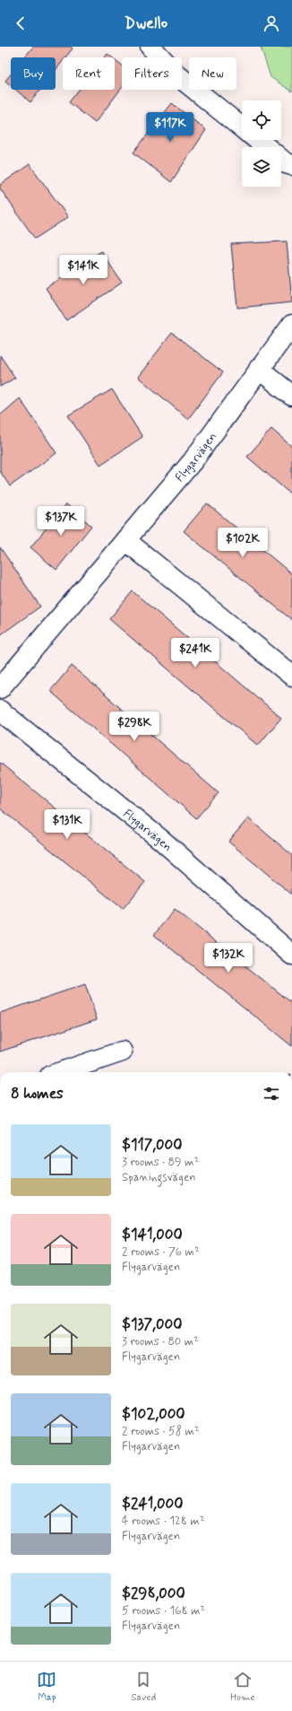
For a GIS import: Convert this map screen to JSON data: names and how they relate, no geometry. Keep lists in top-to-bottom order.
{
  "streets": {
    "street": ["Flygarvägen"]
  },
  "page": {
    "header": "Dwello",
    "chip": [
      "Buy",
      "Rent",
      "Filters",
      "New"
    ],
    "price": [
      "$117K",
      "$141K",
      "$137K",
      "$102K",
      "$241K",
      "$298K",
      "$131K",
      "$132K"
    ],
    "heading": "8 homes",
    "list": [
      {
        "name": "$117,000",
        "note": "3 rooms · 89 m² · Spaningsvägen"
      },
      {
        "name": "$141,000",
        "note": "2 rooms · 76 m² · Flygarvägen"
      },
      {
        "name": "$137,000",
        "note": "3 rooms · 80 m² · Flygarvägen"
      },
      {
        "name": "$102,000",
        "note": "2 rooms · 58 m² · Flygarvägen"
      },
      {
        "name": "$241,000",
        "note": "4 rooms · 128 m² · Flygarvägen"
      },
      {
        "name": "$298,000",
        "note": "5 rooms · 168 m² · Flygarvägen"
      }
    ],
    "tabs": ["Map", "Saved", "Home"]
  }
}
